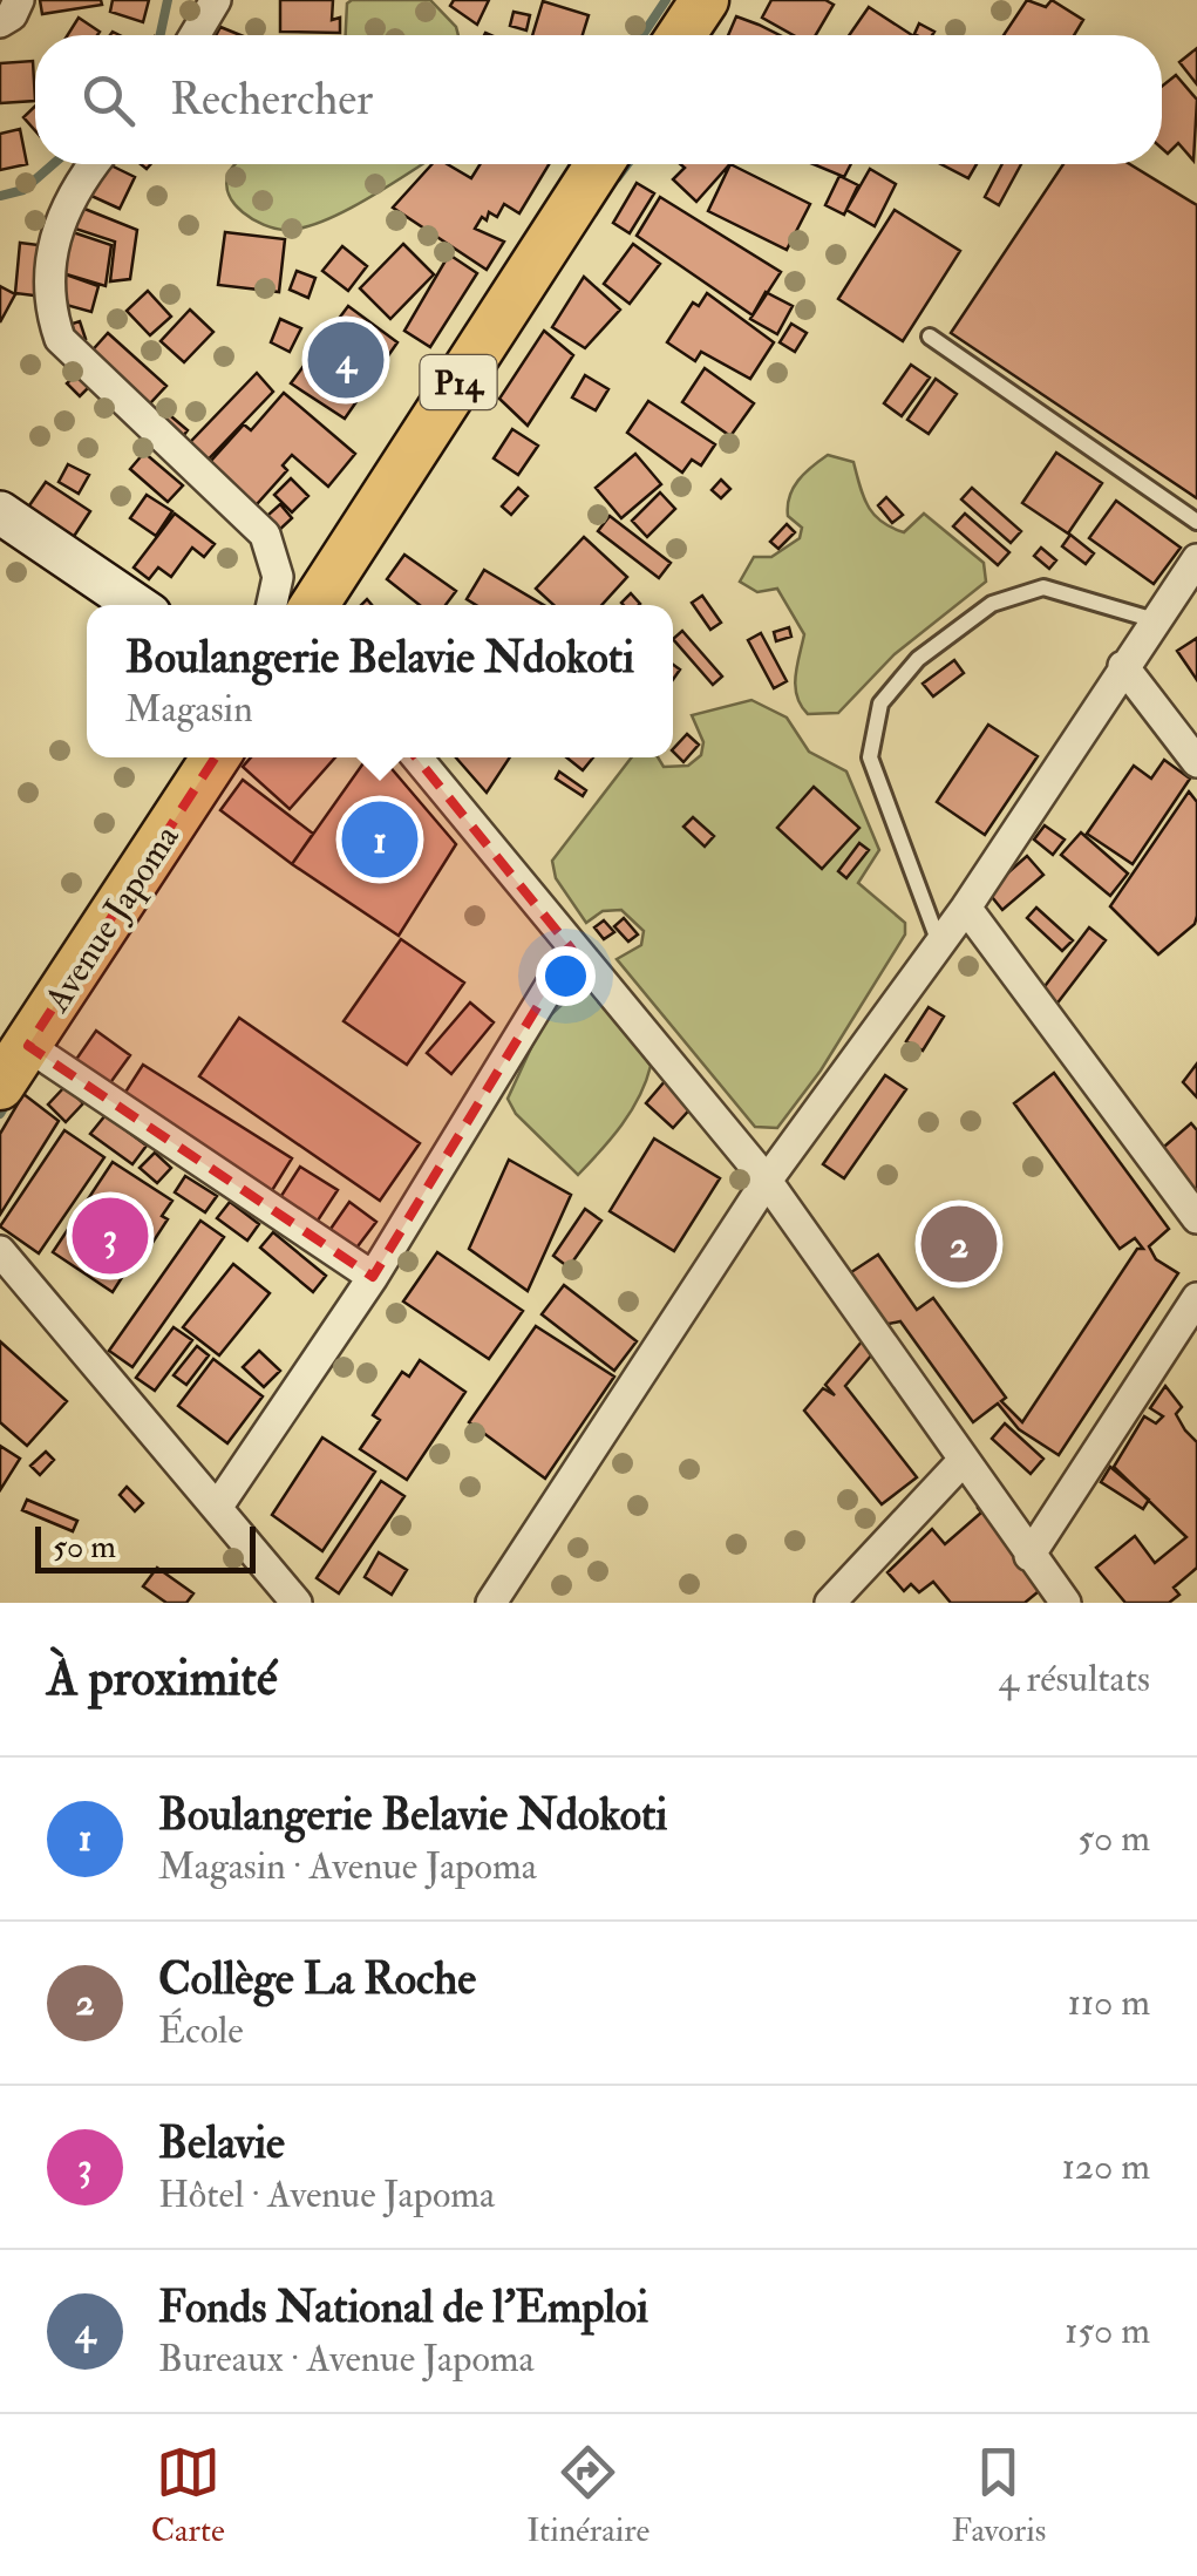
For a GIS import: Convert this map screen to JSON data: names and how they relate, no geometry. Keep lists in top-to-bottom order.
{
  "streets": {
    "main road": ["P14", "Avenue Japoma"]
  },
  "scale_bar": "50 m",
  "page": {
    "search": "Rechercher",
    "pins": [
      "4",
      "1",
      "3",
      "2"
    ],
    "popup": ["Boulangerie Belavie Ndokoti", "Magasin"],
    "scale": "50 m",
    "heading": ["À proximité", "4 résultats"],
    "list": [
      {
        "mark": "1",
        "name": "Boulangerie Belavie Ndokoti",
        "note": "Magasin · Avenue Japoma",
        "value": "50 m"
      },
      {
        "mark": "2",
        "name": "Collège La Roche",
        "note": "École",
        "value": "110 m"
      },
      {
        "mark": "3",
        "name": "Belavie",
        "note": "Hôtel · Avenue Japoma",
        "value": "120 m"
      },
      {
        "mark": "4",
        "name": "Fonds National de l'Emploi",
        "note": "Bureaux · Avenue Japoma",
        "value": "150 m"
      }
    ],
    "nav": ["Carte", "Itinéraire", "Favoris"]
  }
}
